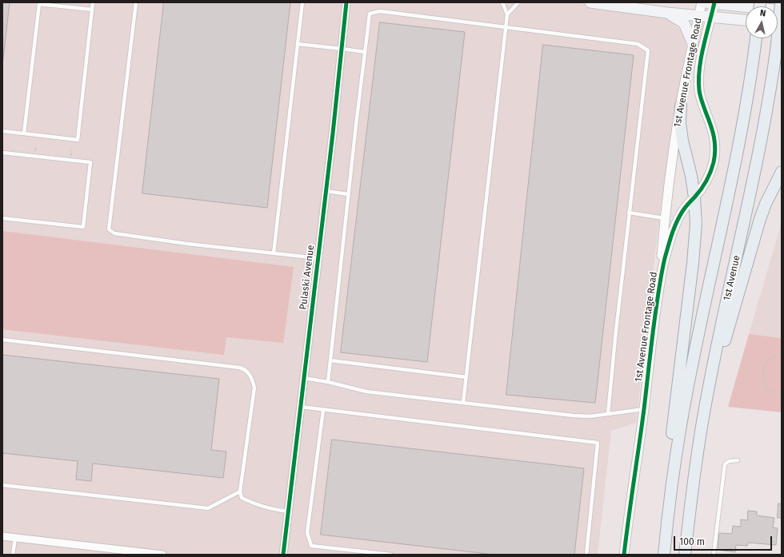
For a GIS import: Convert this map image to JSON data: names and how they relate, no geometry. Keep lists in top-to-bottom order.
{
  "streets": {
    "main road": ["1st Avenue"],
    "street": ["1st Avenue Frontage Road", "Pulaski Avenue"]
  },
  "scale_bar": "100 m",
  "north": "top"
}
